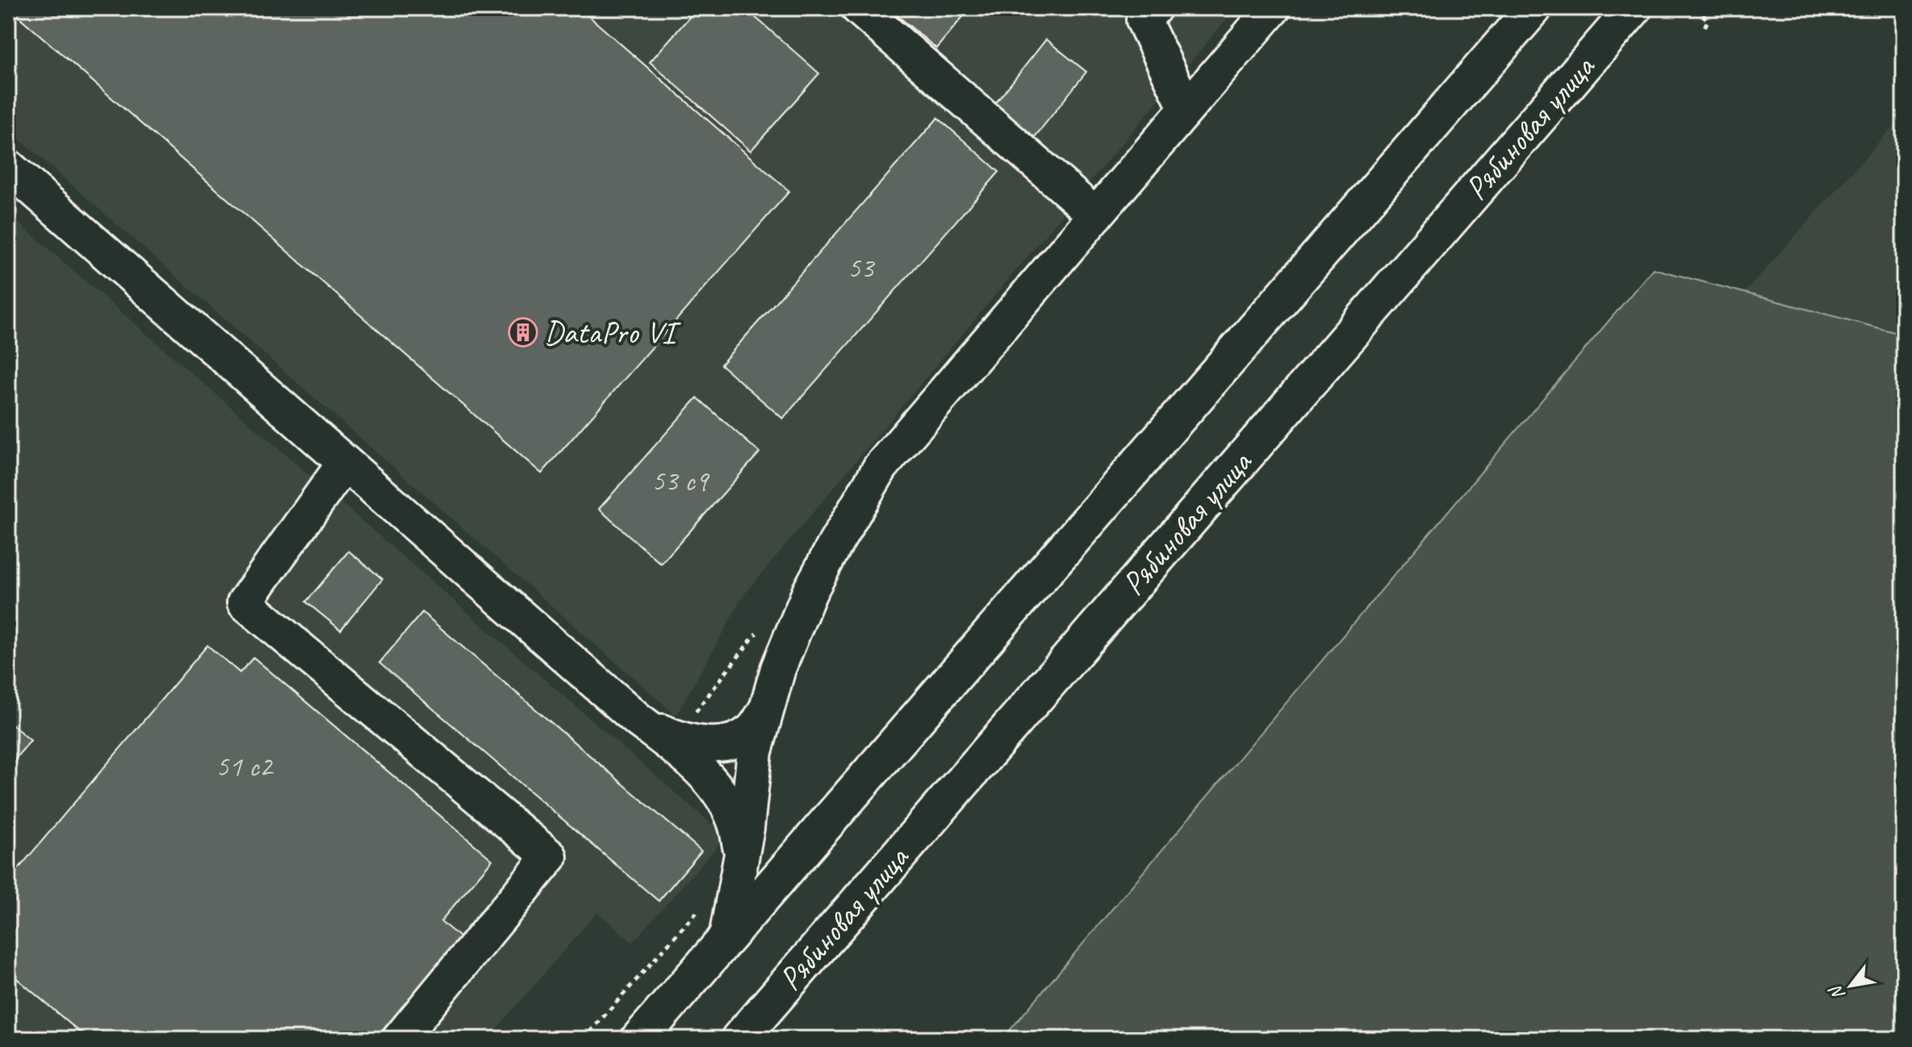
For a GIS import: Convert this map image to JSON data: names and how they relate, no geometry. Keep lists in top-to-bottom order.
{
  "streets": {
    "main road": ["Рябиновая улица"]
  },
  "places": {
    "building": ["DataPro VI"]
  },
  "house_numbers": ["53", "53 с9", "51 с2"],
  "north": "bottom left"
}
